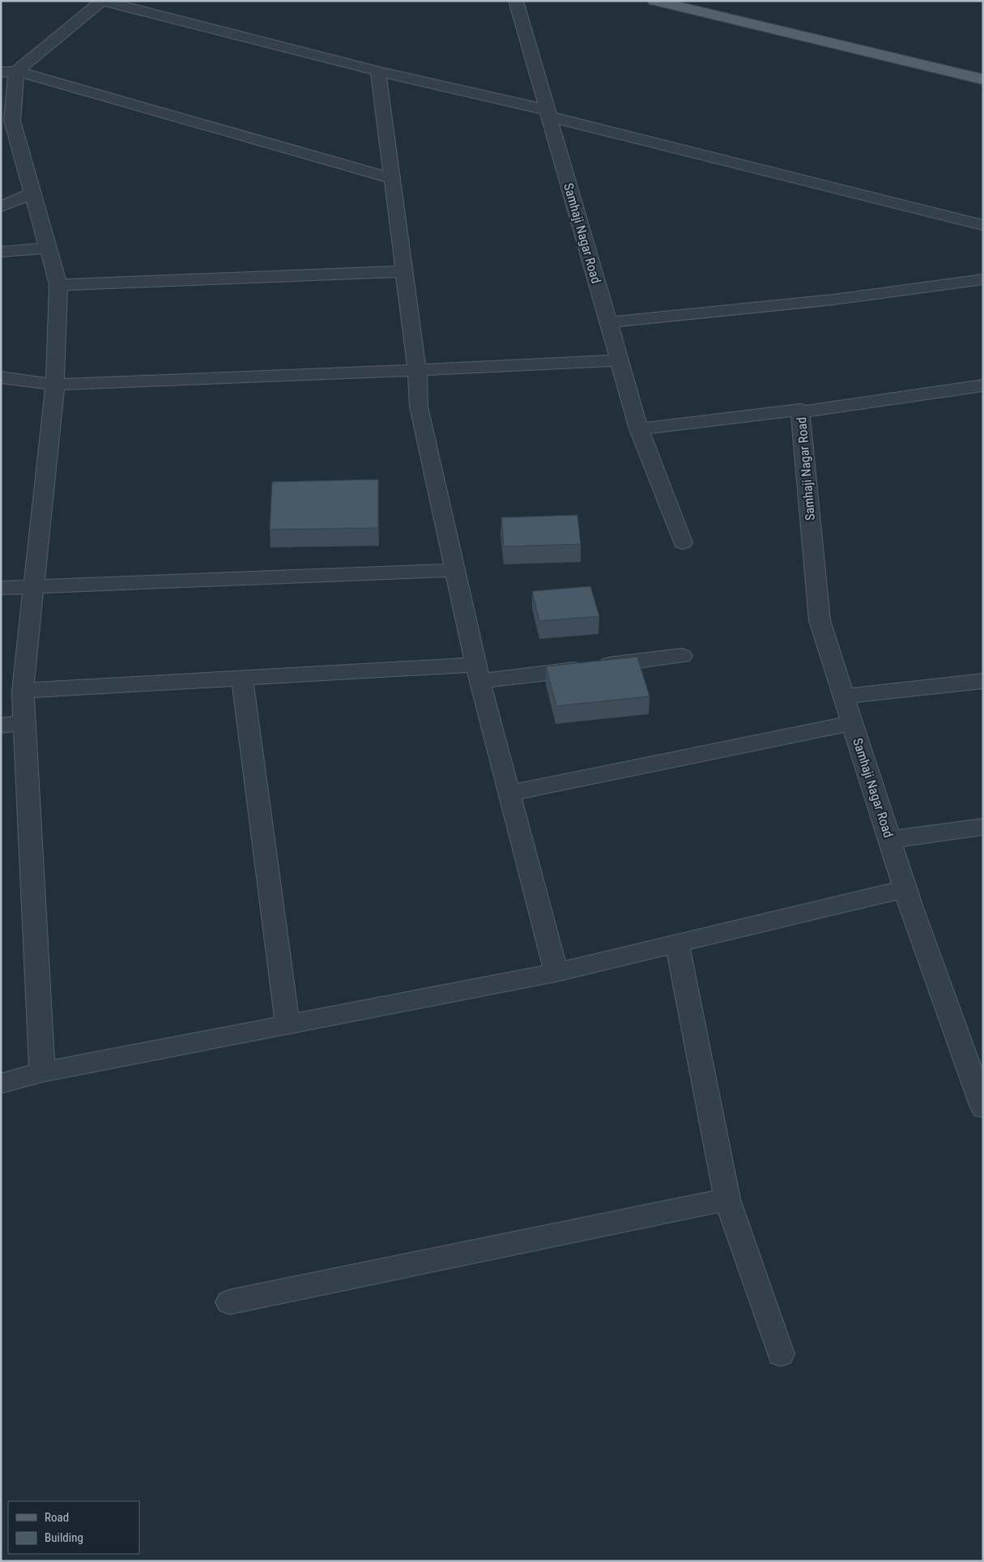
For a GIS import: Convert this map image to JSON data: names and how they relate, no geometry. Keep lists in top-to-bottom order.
{
  "streets": {
    "street": ["Samhaji Nagar Road"]
  },
  "legend": ["Road", "Building"]
}
